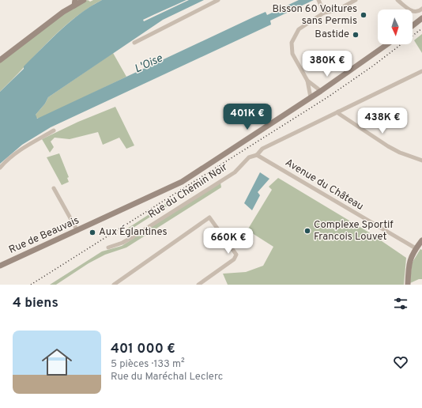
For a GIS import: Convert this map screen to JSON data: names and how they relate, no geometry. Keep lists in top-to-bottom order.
{
  "streets": {
    "main road": ["Rue de Beauvais"],
    "street": ["Avenue du Château", "Rue du Chemin Noir"]
  },
  "crossings": [
    ["Avenue du Château", "Rue du Chemin Noir"]
  ],
  "water": ["L'Oise"],
  "places": [
    "Bisson 60 Voitures sans Permis",
    "Bastide",
    "Complexe Sportif Francois Louvet",
    "Aux Églantines"
  ],
  "north": "bottom",
  "page": {
    "price": [
      "380K €",
      "401K €",
      "438K €",
      "660K €"
    ],
    "heading": "4 biens",
    "list": [
      {
        "name": "401 000 €",
        "note": "5 pièces · 133 m² · Rue du Maréchal Leclerc"
      }
    ]
  }
}
